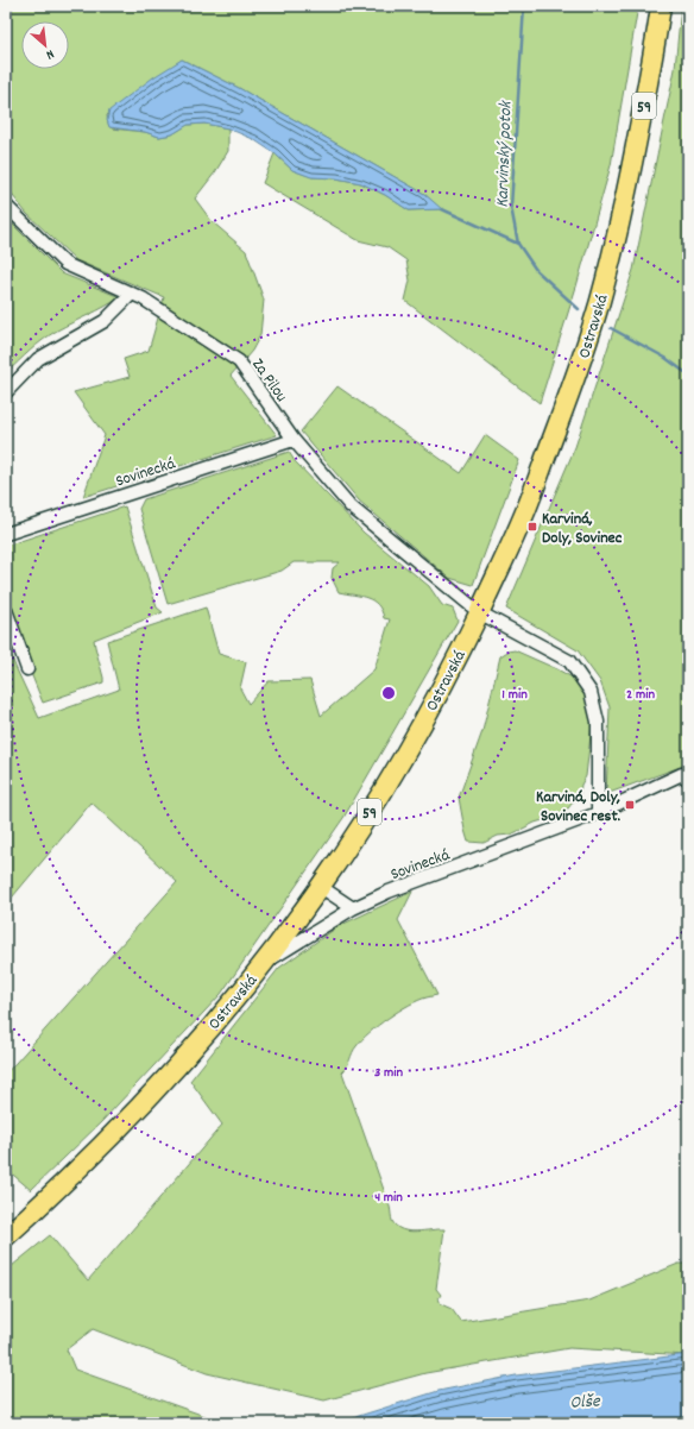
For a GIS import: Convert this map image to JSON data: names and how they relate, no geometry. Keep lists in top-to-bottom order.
{
  "streets": {
    "main road": ["59", "Ostravská"],
    "street": ["Za Pilou", "Sovinecká"]
  },
  "crossings": [
    ["Ostravská", "Za Pilou"],
    ["Ostravská", "Sovinecká"],
    ["Za Pilou", "Sovinecká"]
  ],
  "water": ["Karvinský potok", "Olše"],
  "places": {
    "transit": ["Karviná, Doly, Sovinec", "Karviná, Doly, Sovinec rest."]
  },
  "north": "bottom right",
  "rings": [
    "1 min",
    "2 min",
    "3 min",
    "4 min"
  ]
}
